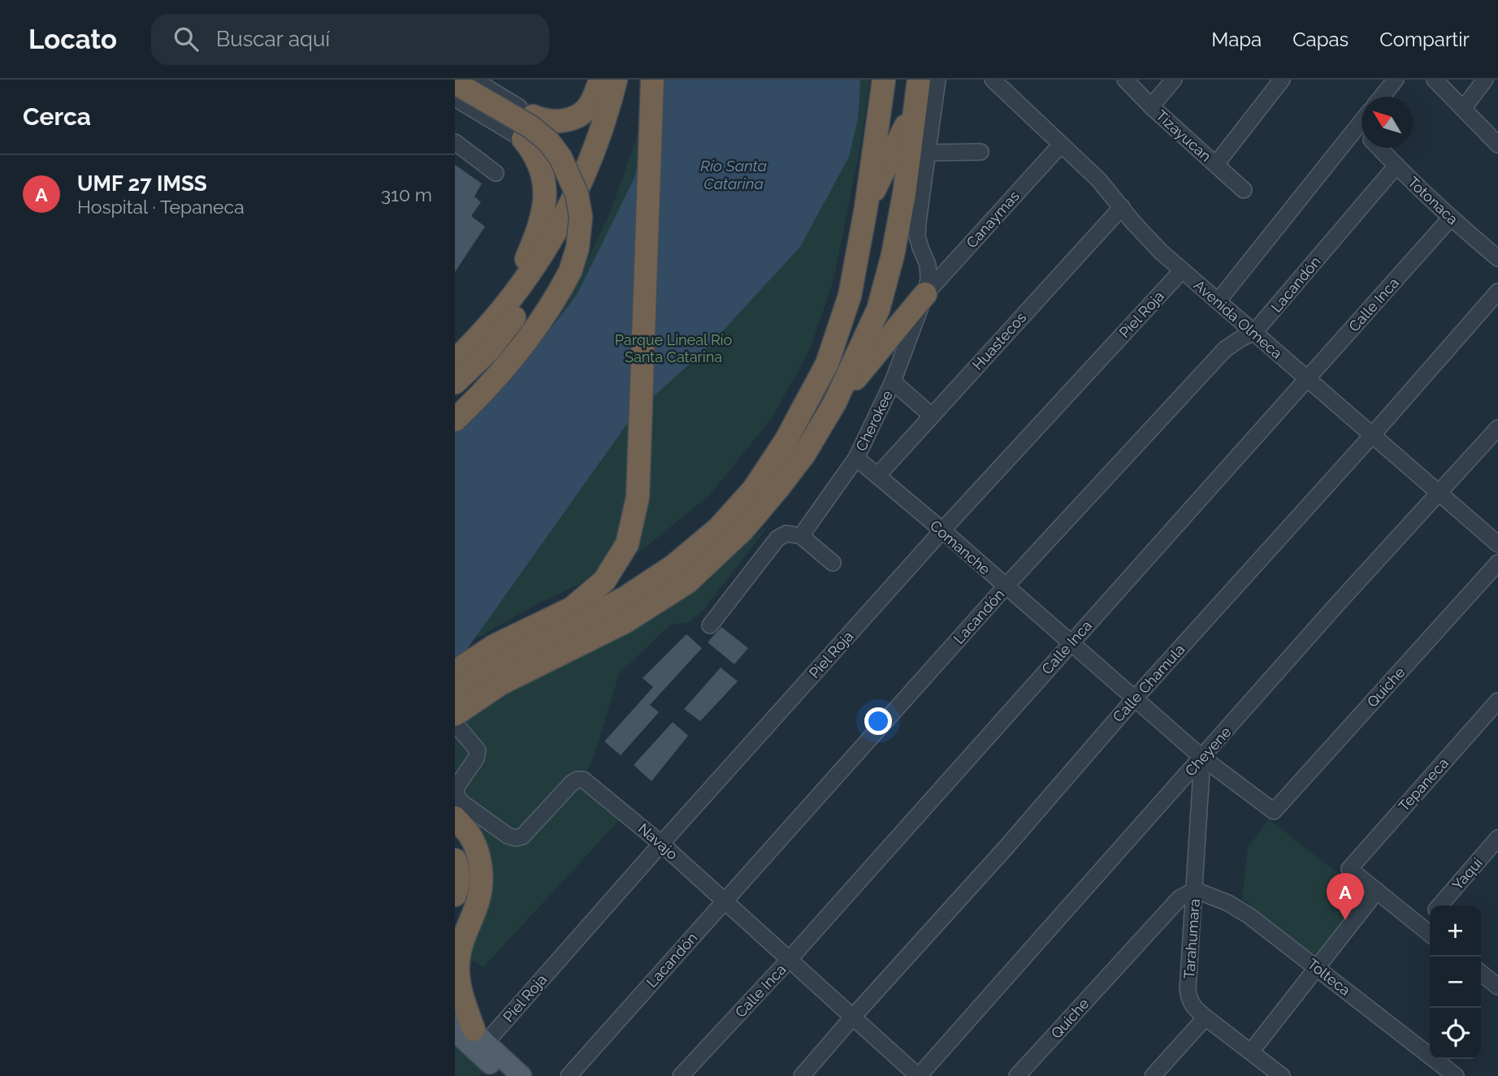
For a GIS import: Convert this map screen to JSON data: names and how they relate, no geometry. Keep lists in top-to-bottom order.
{
  "streets": {
    "street": [
      "Tizayucan",
      "Totonaca",
      "Canaymas",
      "Lacandón",
      "Calle Inca",
      "Piel Roja",
      "Avenida Olmeca",
      "Huastecos",
      "Cherokee",
      "Comanche",
      "Calle Chamula",
      "Quiche",
      "Cheyene",
      "Tepaneca",
      "Navajo",
      "Yaqui",
      "Tarahumara",
      "Tolteca"
    ]
  },
  "crossings": [
    ["Totonaca", "Lacandón"],
    ["Totonaca", "Calle Inca"],
    ["Canaymas", "Avenida Olmeca"],
    ["Canaymas", "Cherokee"],
    ["Lacandón", "Avenida Olmeca"],
    ["Lacandón", "Comanche"],
    ["Lacandón", "Navajo"],
    ["Calle Inca", "Avenida Olmeca"],
    ["Calle Inca", "Comanche"],
    ["Calle Inca", "Navajo"],
    ["Piel Roja", "Avenida Olmeca"],
    ["Piel Roja", "Comanche"],
    ["Piel Roja", "Navajo"],
    ["Avenida Olmeca", "Huastecos"],
    ["Avenida Olmeca", "Calle Chamula"],
    ["Avenida Olmeca", "Cheyene"],
    ["Huastecos", "Comanche"],
    ["Cherokee", "Comanche"],
    ["Comanche", "Calle Chamula"],
    ["Comanche", "Quiche"],
    ["Comanche", "Cheyene"],
    ["Comanche", "Tarahumara"],
    ["Calle Chamula", "Navajo"],
    ["Quiche", "Tarahumara"],
    ["Quiche", "Tolteca"],
    ["Cheyene", "Navajo"],
    ["Cheyene", "Tarahumara"],
    ["Tarahumara", "Tolteca"]
  ],
  "water": ["Río Santa Catarina"],
  "parks": ["Parque Lineal Río Santa Catarina"],
  "north": "top left",
  "page": {
    "header": "Locato",
    "search": "Buscar aquí",
    "nav": ["Mapa", "Capas", "Compartir"],
    "heading": "Cerca",
    "list": [
      {
        "mark": "A",
        "name": "UMF 27 IMSS",
        "note": "Hospital · Tepaneca",
        "value": "310 m"
      }
    ],
    "pins": "A",
    "map_buttons": ["+", "−"]
  }
}
